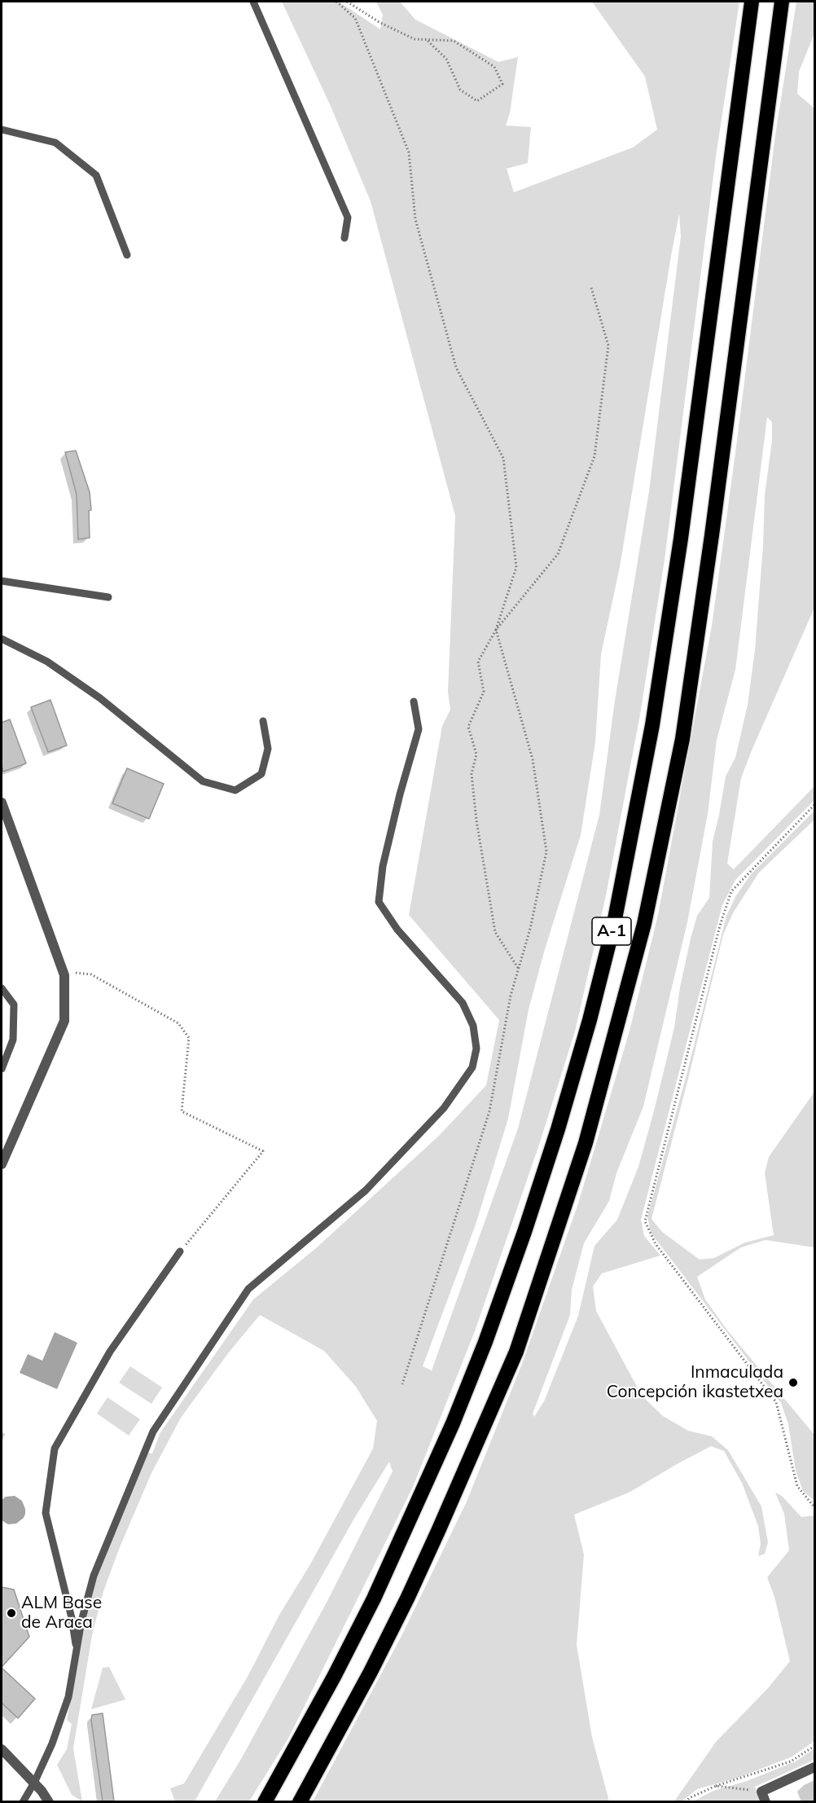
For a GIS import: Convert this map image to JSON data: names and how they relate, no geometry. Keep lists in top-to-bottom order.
{
  "streets": {
    "highway": ["A-1"]
  },
  "places": ["Inmaculada Concepción ikastetxea", "ALM Base de Araca"]
}
